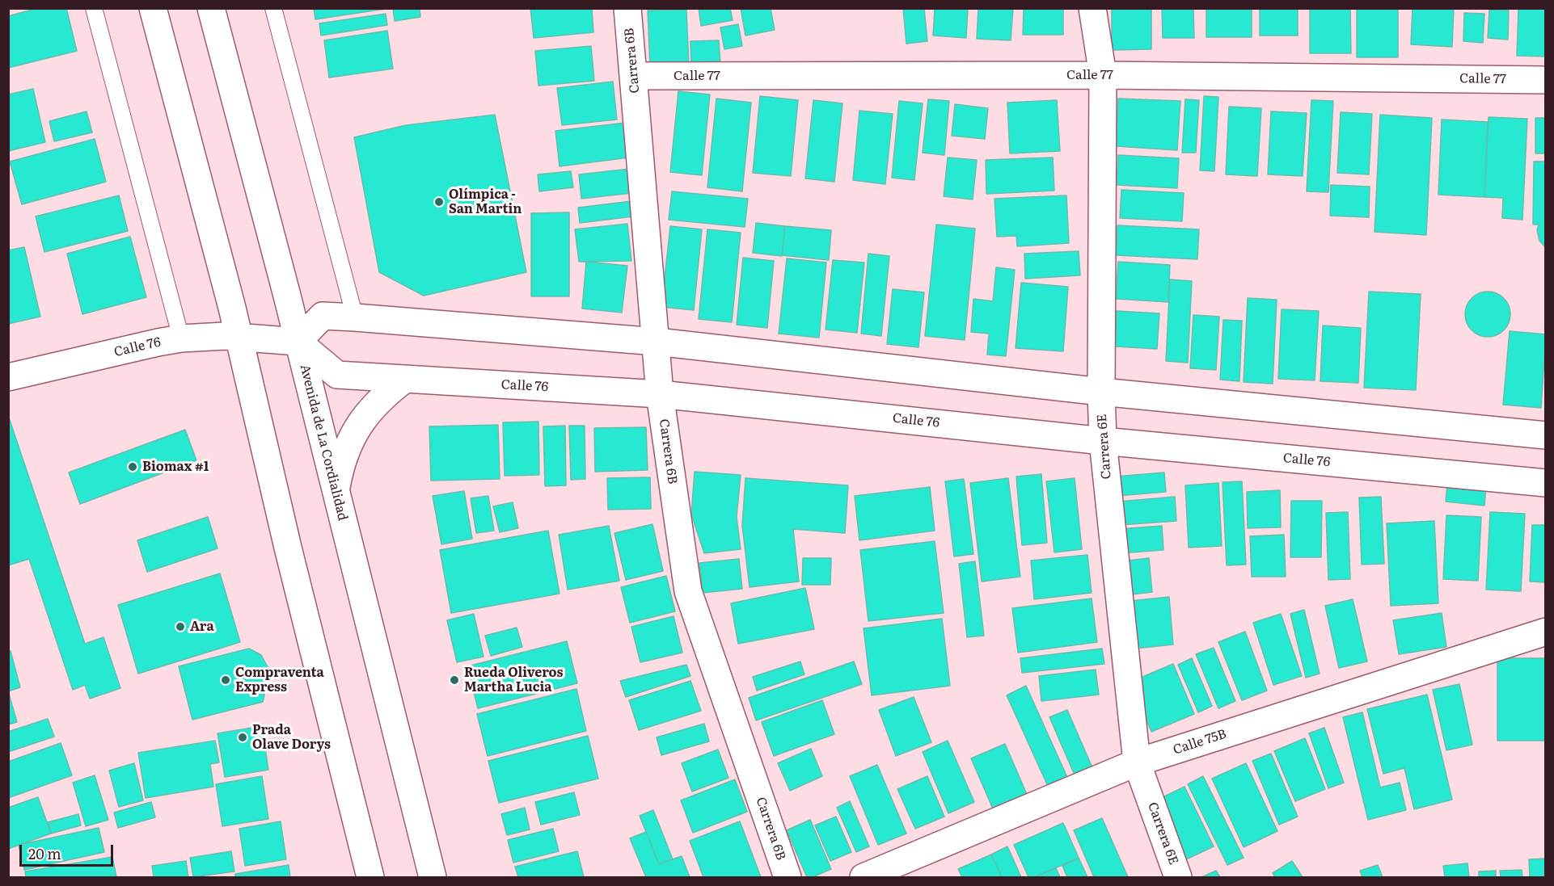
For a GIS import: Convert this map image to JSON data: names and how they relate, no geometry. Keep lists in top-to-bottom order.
{
  "streets": {
    "street": [
      "Carrera 6B",
      "Calle 77",
      "Calle 76",
      "Avenida de La Cordialidad",
      "Carrera 6E",
      "Calle 75B"
    ]
  },
  "crossings": [
    ["Carrera 6B", "Calle 77"],
    ["Carrera 6B", "Calle 76"],
    ["Calle 77", "Carrera 6E"],
    ["Calle 76", "Avenida de La Cordialidad"],
    ["Calle 76", "Carrera 6E"],
    ["Carrera 6E", "Calle 75B"]
  ],
  "places": [
    "Olímpica - San Martin",
    "Biomax #1",
    "Ara",
    "Compraventa Express",
    "Rueda Oliveros Martha Lucia",
    "Prada Olave Dorys"
  ],
  "scale_bar": "20 m"
}
